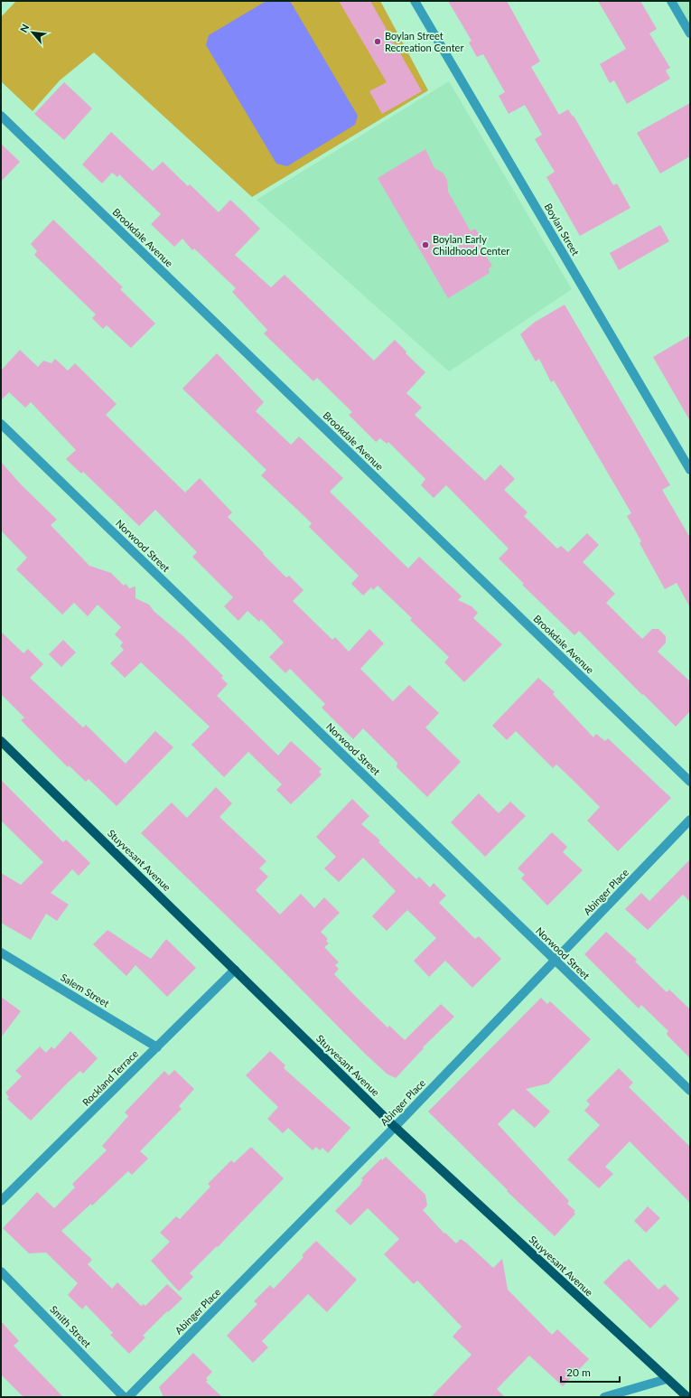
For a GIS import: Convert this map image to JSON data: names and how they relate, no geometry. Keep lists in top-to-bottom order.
{
  "streets": {
    "main road": ["Stuyvesant Avenue"],
    "street": [
      "Boylan Street",
      "Brookdale Avenue",
      "Norwood Street",
      "Abinger Place",
      "Salem Street",
      "Rockland Terrace",
      "Smith Street"
    ]
  },
  "crossings": [
    ["Norwood Street", "Abinger Place"],
    ["Stuyvesant Avenue", "Abinger Place"],
    ["Stuyvesant Avenue", "Rockland Terrace"],
    ["Salem Street", "Rockland Terrace"]
  ],
  "places": ["Boylan Street Recreation Center", "Boylan Early Childhood Center"],
  "scale_bar": "20 m",
  "north": "top left"
}
